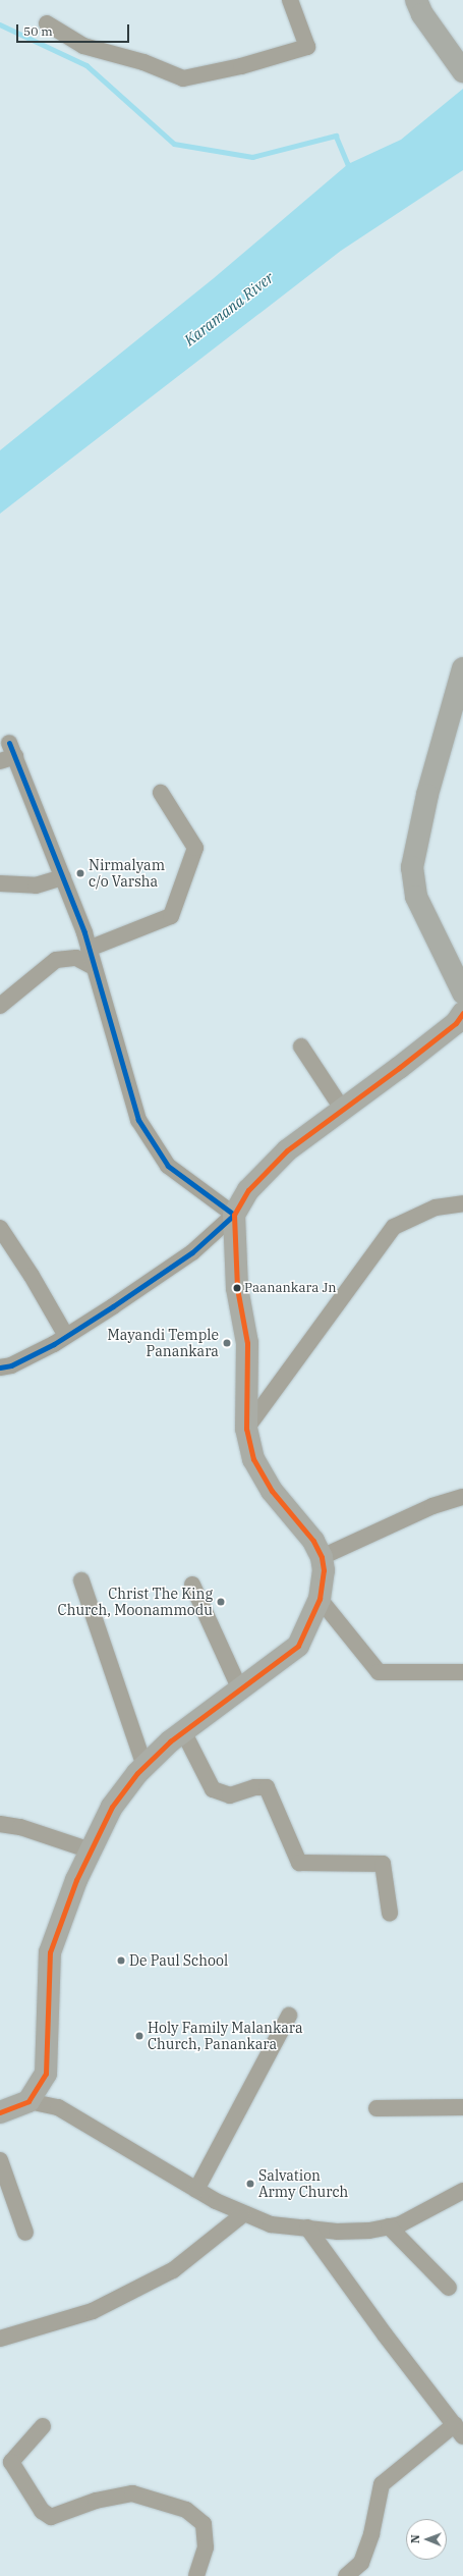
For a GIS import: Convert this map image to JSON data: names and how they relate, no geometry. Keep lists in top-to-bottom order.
{
  "water": ["Karamana River"],
  "places": [
    "Nirmalyam c/o Varsha",
    "Paanankara Jn",
    "Mayandi Temple Panankara",
    "Christ The King Church, Moonammodu",
    "De Paul School",
    "Holy Family Malankara Church, Panankara",
    "Salvation Army Church"
  ],
  "scale_bar": "50 m",
  "north": "left"
}
